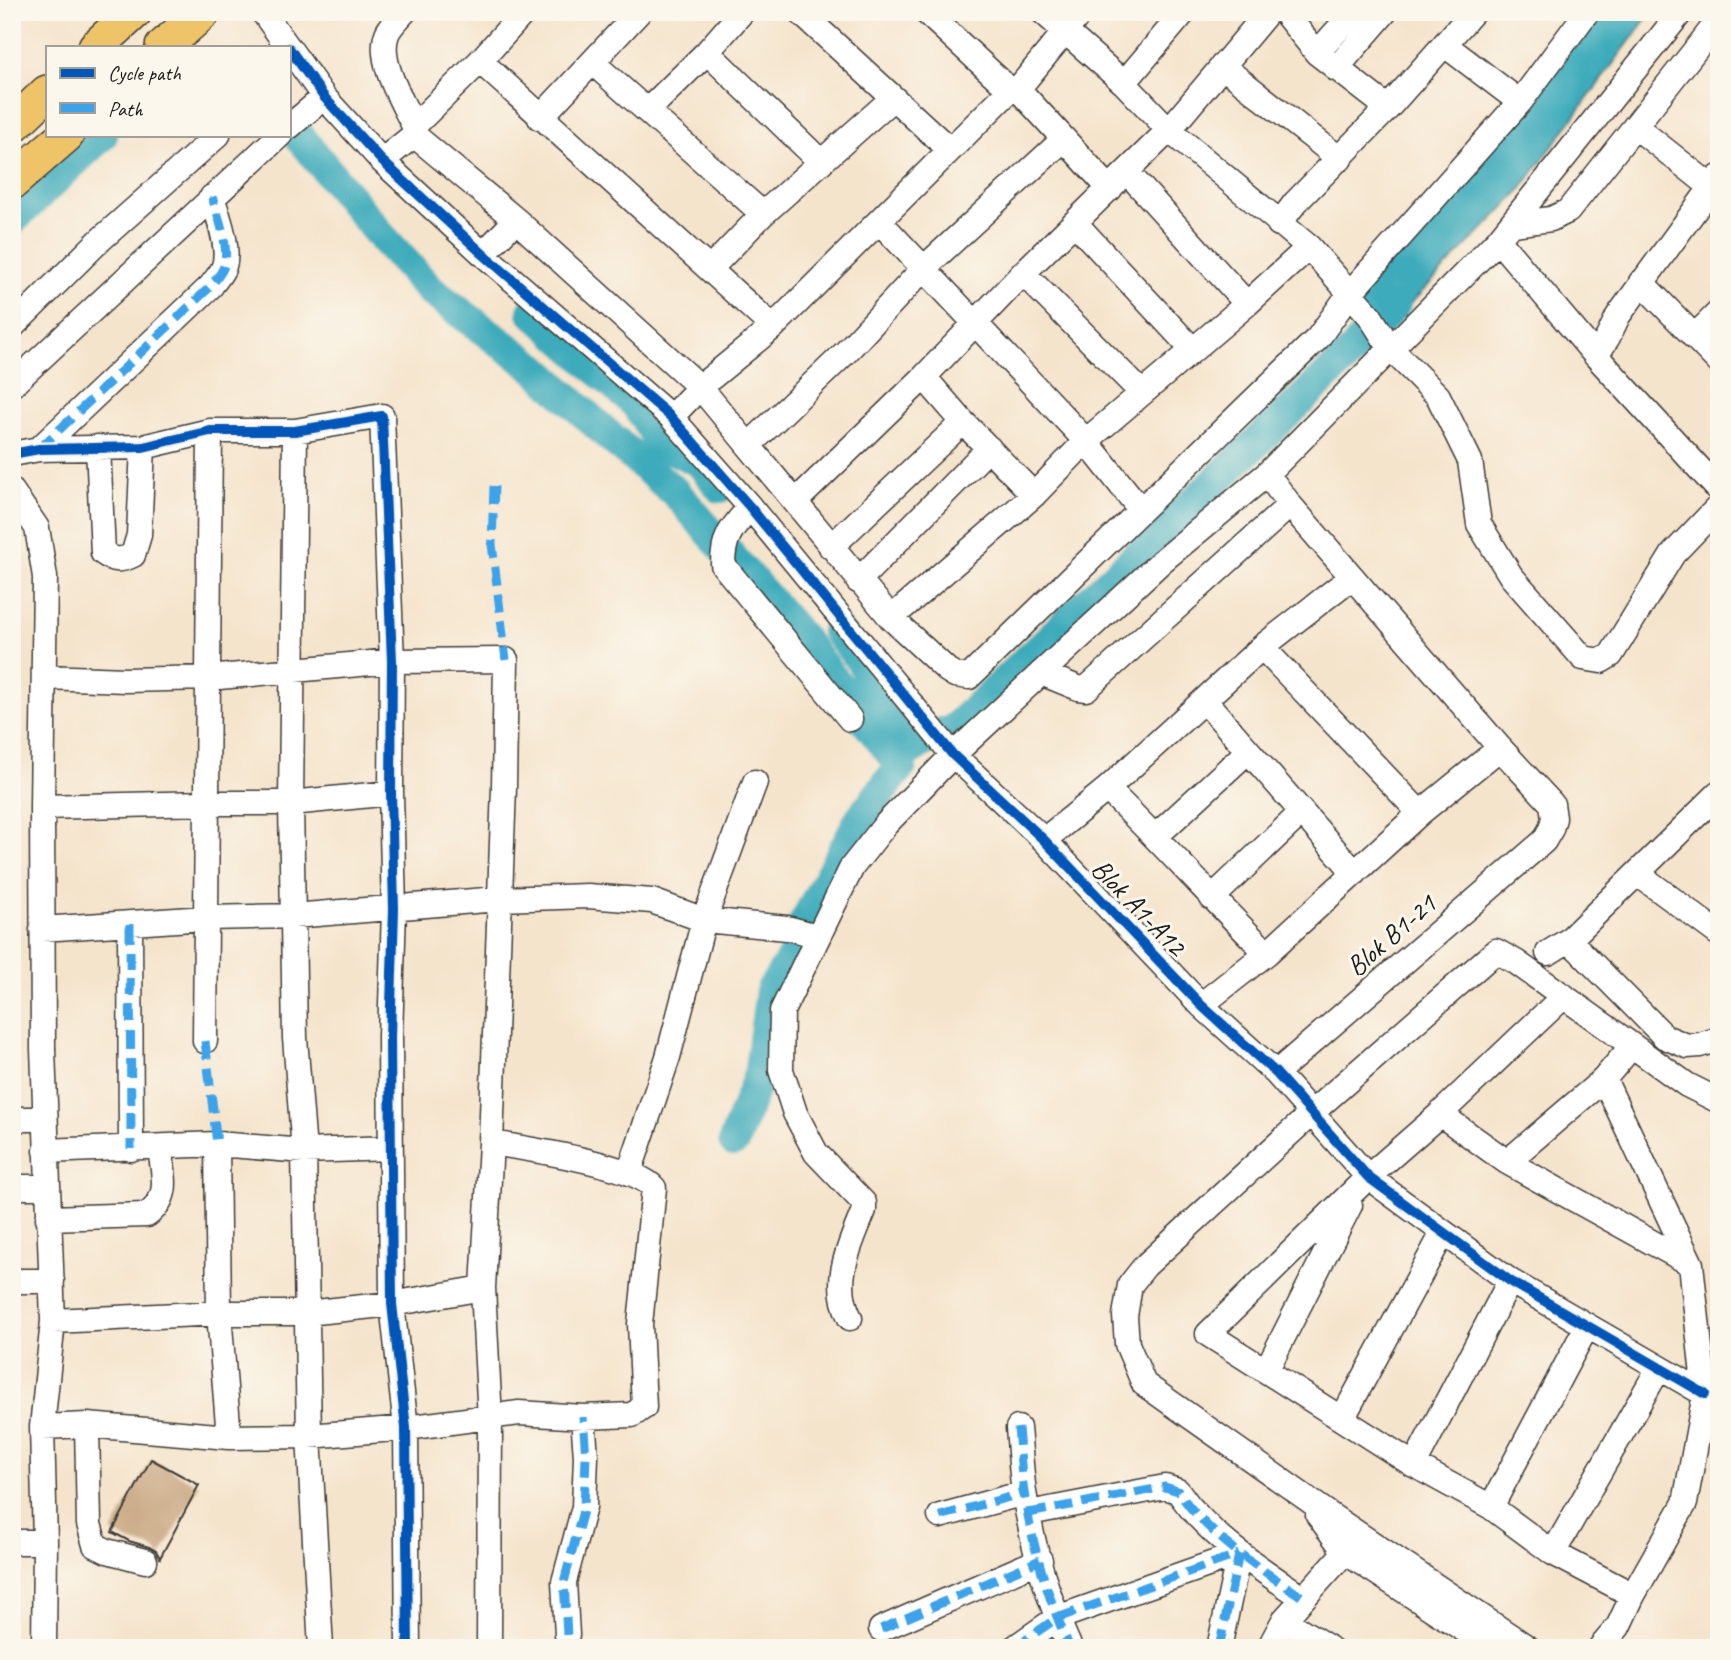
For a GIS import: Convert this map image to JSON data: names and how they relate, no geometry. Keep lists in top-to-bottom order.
{
  "streets": {
    "street": ["Blok A1-A12", "Blok B1-21"]
  },
  "crossings": [
    ["Blok A1-A12", "Blok B1-21"]
  ],
  "legend": ["Cycle path", "Path"]
}
